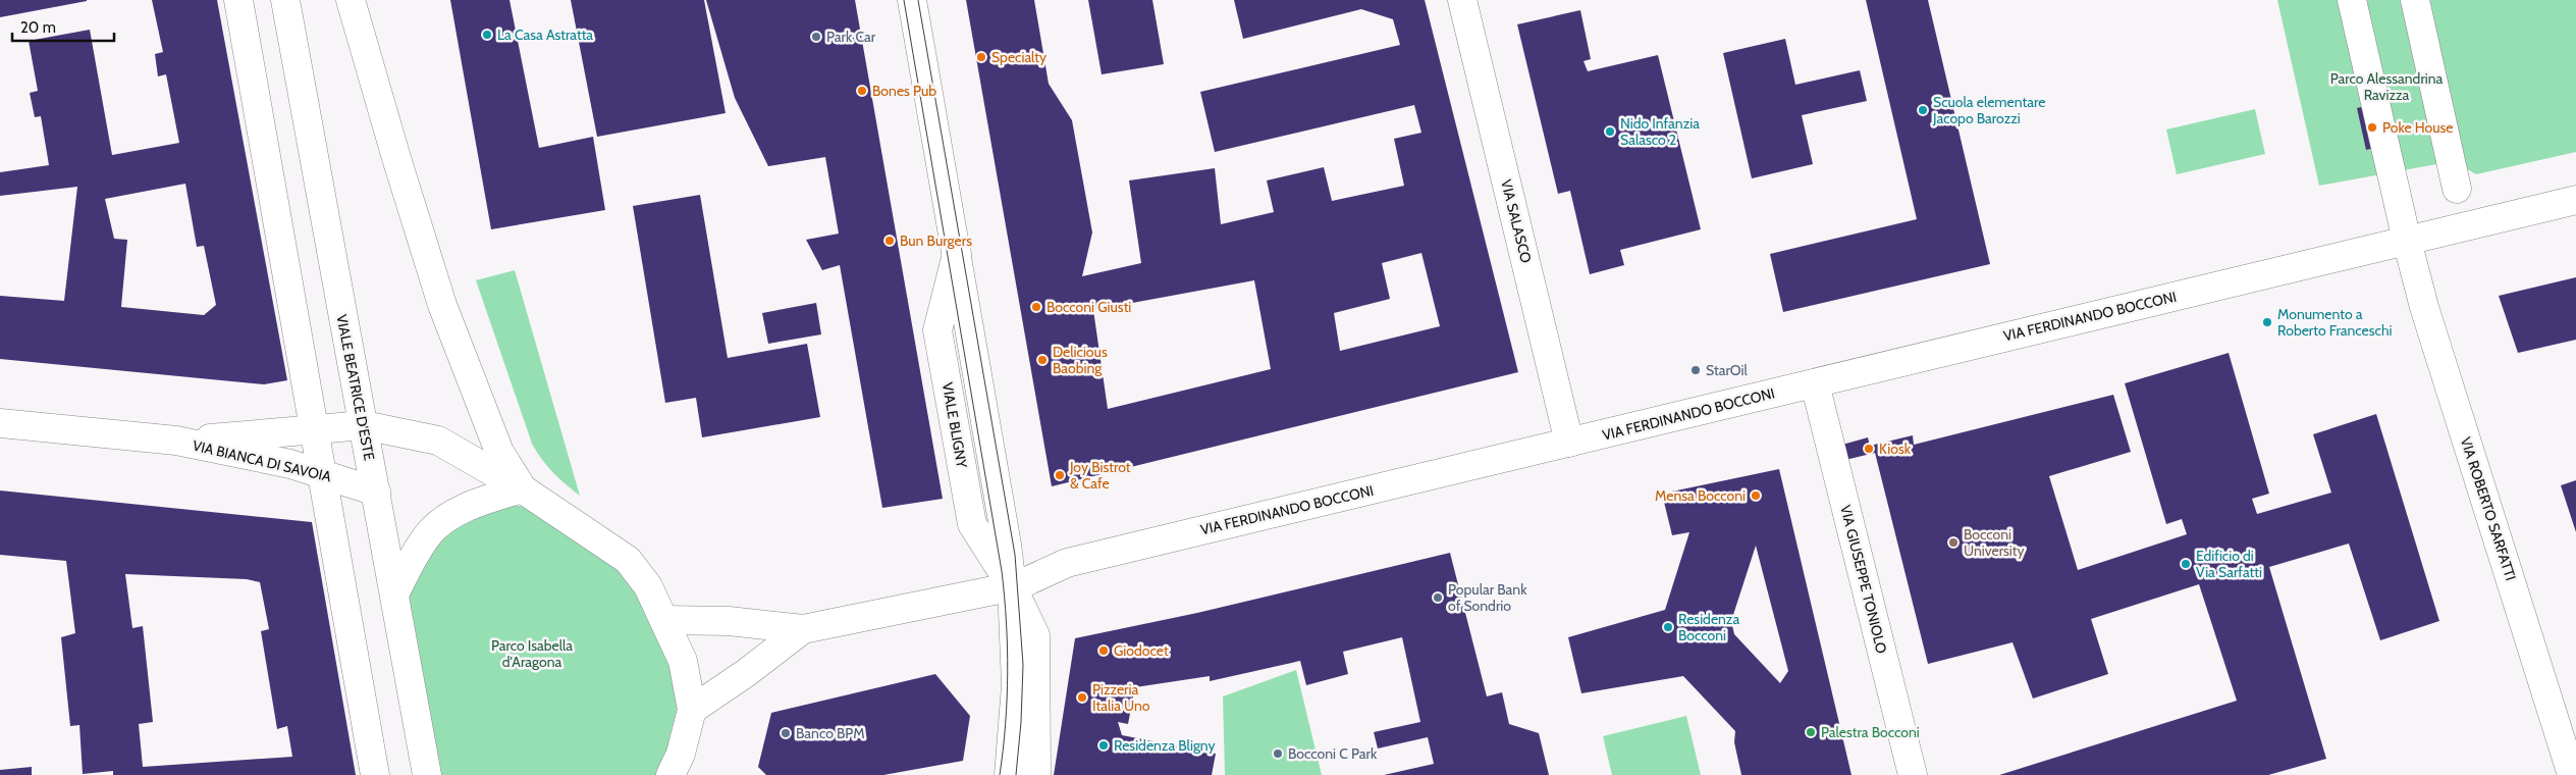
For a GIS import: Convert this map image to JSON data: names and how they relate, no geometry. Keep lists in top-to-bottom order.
{
  "streets": {
    "street": [
      "VIA SALASCO",
      "VIA FERDINANDO BOCCONI",
      "VIALE BEATRICE D'ESTE",
      "VIA BIANCA DI SAVOIA",
      "VIA ROBERTO SARFATTI",
      "VIA GIUSEPPE TONIOLO"
    ]
  },
  "crossings": [
    ["VIA SALASCO", "VIA FERDINANDO BOCCONI"],
    ["VIA FERDINANDO BOCCONI", "VIA BIANCA DI SAVOIA"],
    ["VIA FERDINANDO BOCCONI", "VIA ROBERTO SARFATTI"],
    ["VIA FERDINANDO BOCCONI", "VIA GIUSEPPE TONIOLO"],
    ["VIALE BEATRICE D'ESTE", "VIA BIANCA DI SAVOIA"]
  ],
  "parks": ["Parco Alessandrina Ravizza", "Parco Isabella d'Aragona"],
  "places": [
    "La Casa Astratta",
    "Park Car",
    "Specialty",
    "Bones Pub",
    "Scuola elementare Jacopo Barozzi",
    "Poke House",
    "Nido Infanzia Salasco 2",
    "Bun Burgers",
    "Bocconi Giusti",
    "Monumento a Roberto Franceschi",
    "Delicious Baobing",
    "StarOil",
    "Kiosk",
    "Joy Bistrot & Cafe",
    "Mensa Bocconi",
    "Bocconi University",
    "Edificio di Via Sarfatti",
    "Popular Bank of Sondrio",
    "Residenza Bocconi",
    "Giodocet",
    "Pizzeria Italia Uno",
    "Palestra Bocconi",
    "Banco BPM",
    "Residenza Bligny",
    "Bocconi C Park"
  ],
  "scale_bar": "20 m"
}
